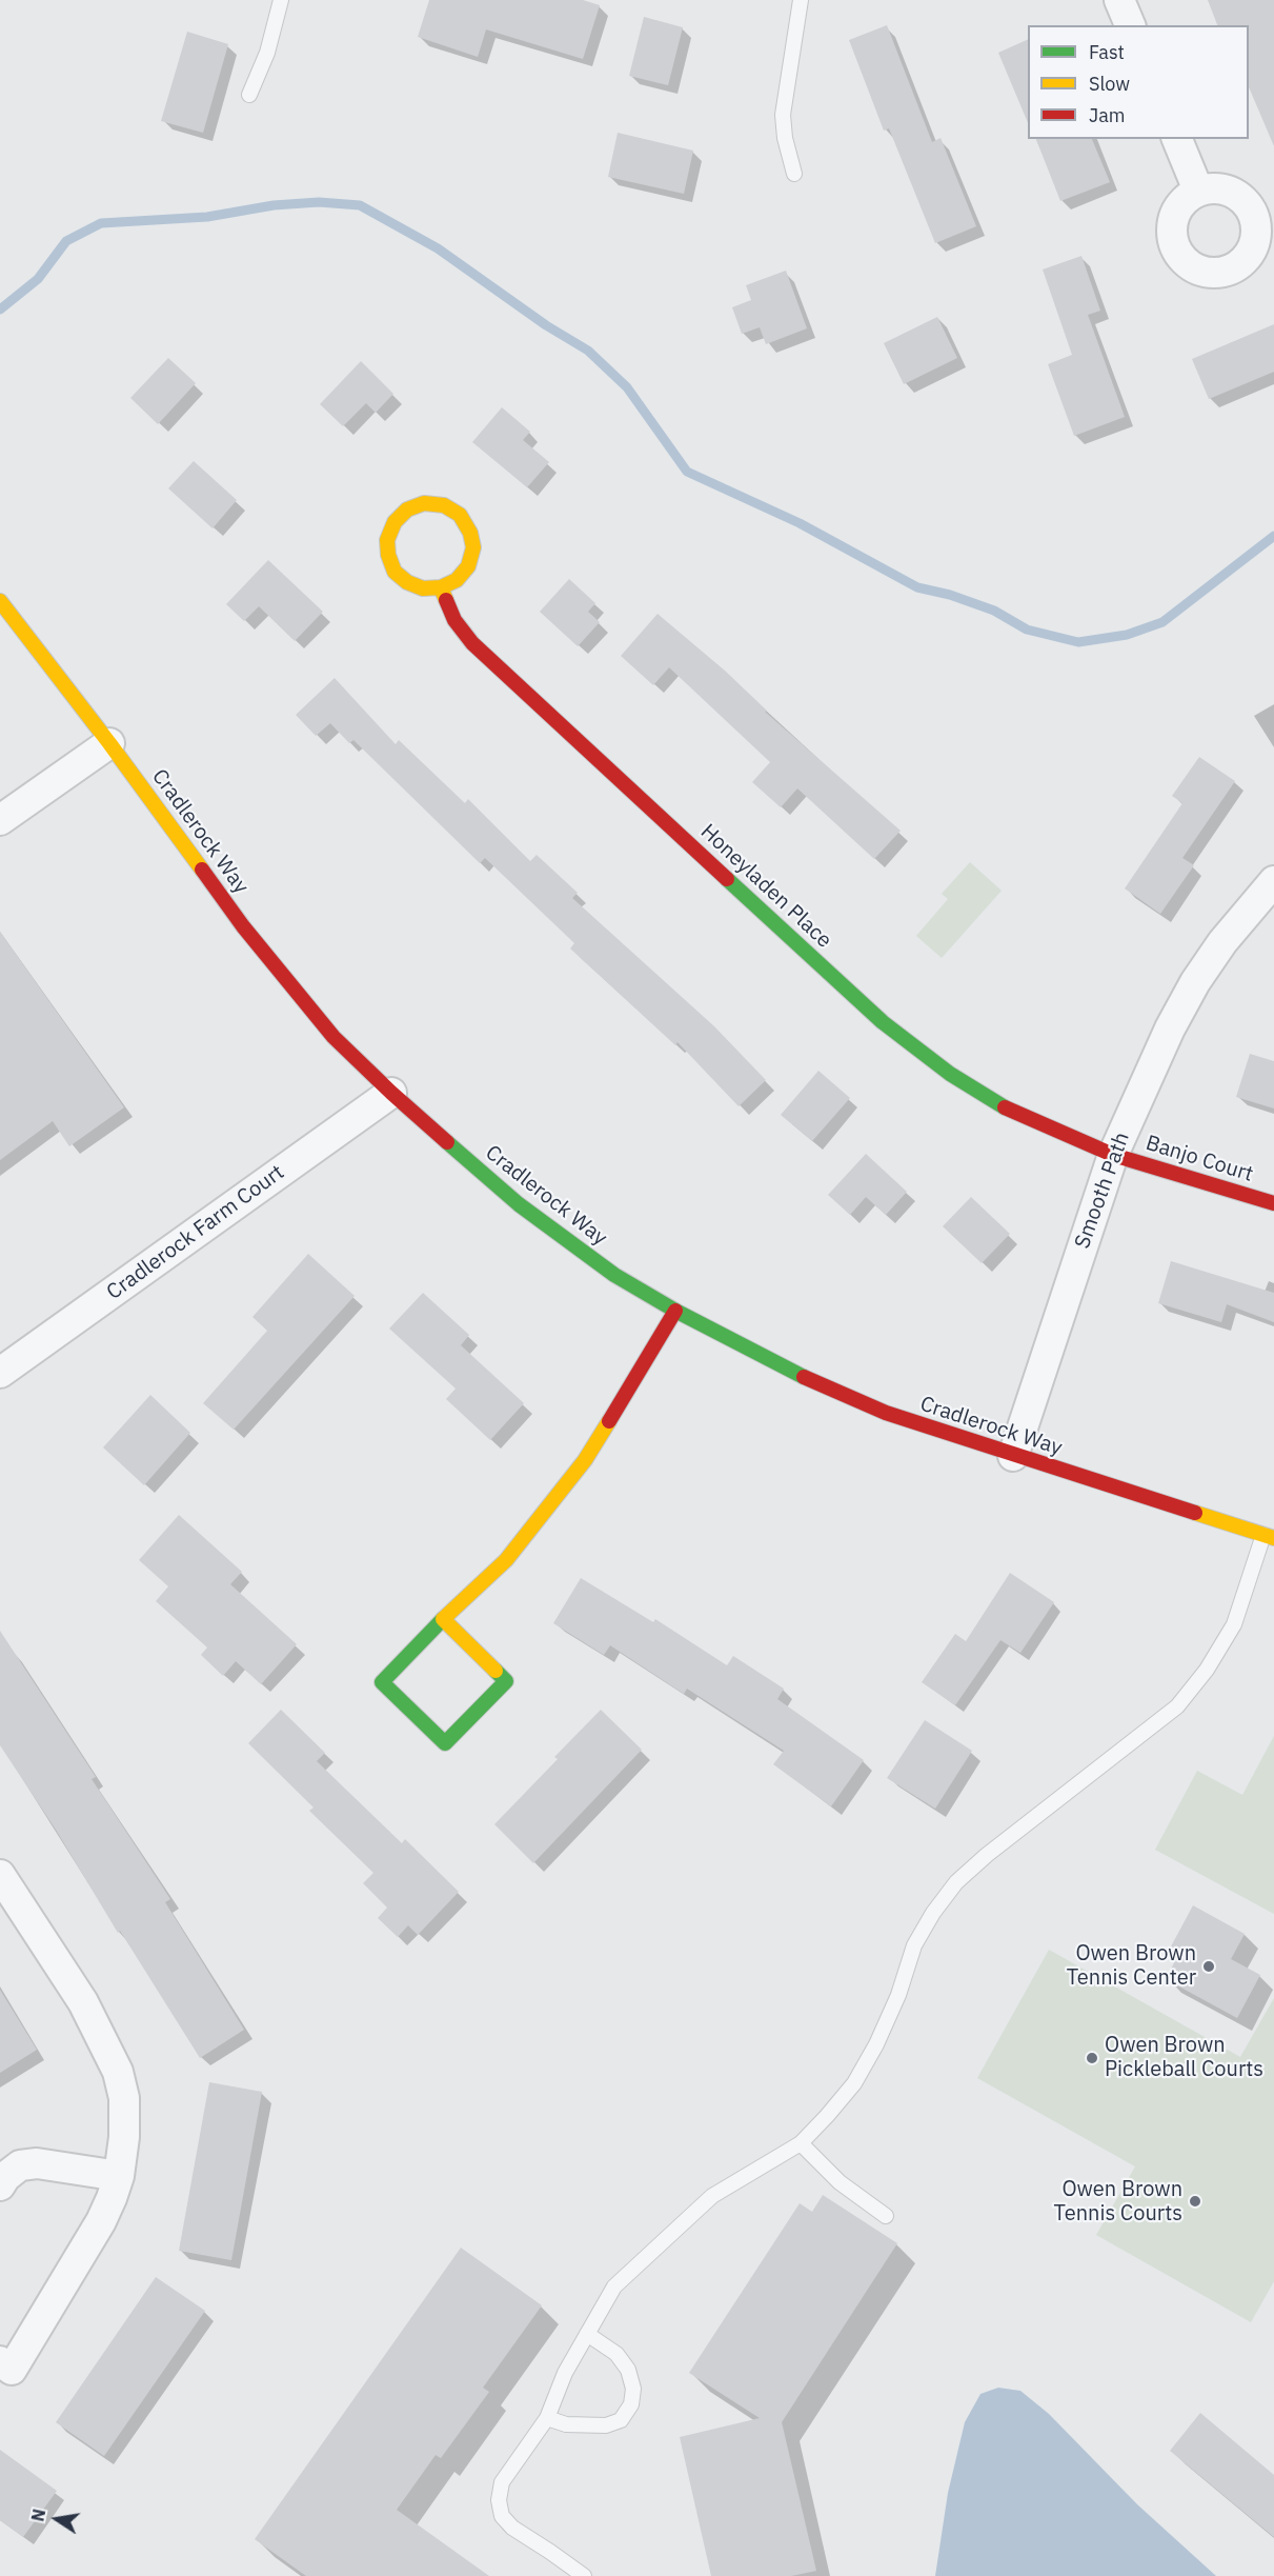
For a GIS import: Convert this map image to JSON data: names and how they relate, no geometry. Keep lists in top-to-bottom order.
{
  "streets": {
    "street": [
      "Cradlerock Way",
      "Honeyladen Place",
      "Banjo Court",
      "Smooth Path",
      "Cradlerock Farm Court"
    ]
  },
  "crossings": [
    ["Cradlerock Way", "Smooth Path"],
    ["Cradlerock Way", "Cradlerock Farm Court"],
    ["Honeyladen Place", "Banjo Court"],
    ["Honeyladen Place", "Smooth Path"],
    ["Banjo Court", "Smooth Path"]
  ],
  "places": ["Owen Brown Tennis Center", "Owen Brown Pickleball Courts", "Owen Brown Tennis Courts"],
  "legend": ["Fast", "Slow", "Jam"],
  "north": "left"
}
